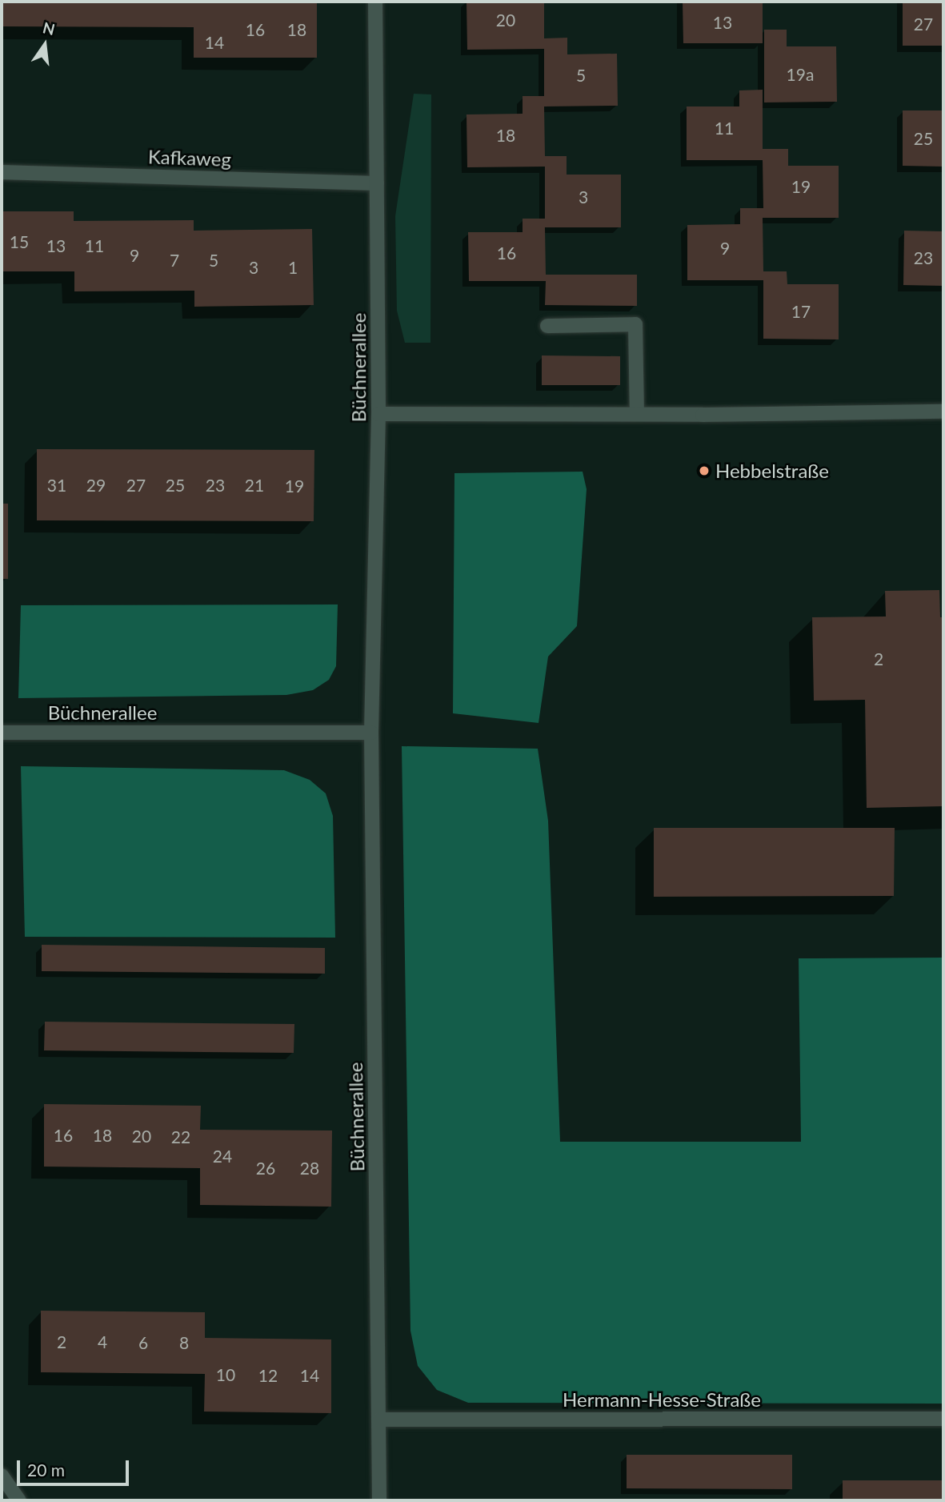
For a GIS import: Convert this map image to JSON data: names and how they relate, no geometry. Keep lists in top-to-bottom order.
{
  "streets": {
    "street": ["Kafkaweg", "Büchnerallee", "Hermann-Hesse-Straße"]
  },
  "crossings": [
    ["Kafkaweg", "Büchnerallee"],
    ["Büchnerallee", "Hermann-Hesse-Straße"]
  ],
  "places": ["Hebbelstraße"],
  "house_numbers": [
    "20",
    "13",
    "27",
    "16",
    "18",
    "14",
    "19a",
    "5",
    "11",
    "18",
    "25",
    "19",
    "3",
    "15",
    "13",
    "11",
    "9",
    "16",
    "9",
    "23",
    "7",
    "5",
    "3",
    "1",
    "17",
    "31",
    "29",
    "27",
    "25",
    "23",
    "21",
    "19",
    "2",
    "16",
    "18",
    "20",
    "22",
    "24",
    "26",
    "28",
    "2",
    "4",
    "6",
    "8",
    "10",
    "12",
    "14"
  ],
  "scale_bar": "20 m",
  "north": "top"
}
